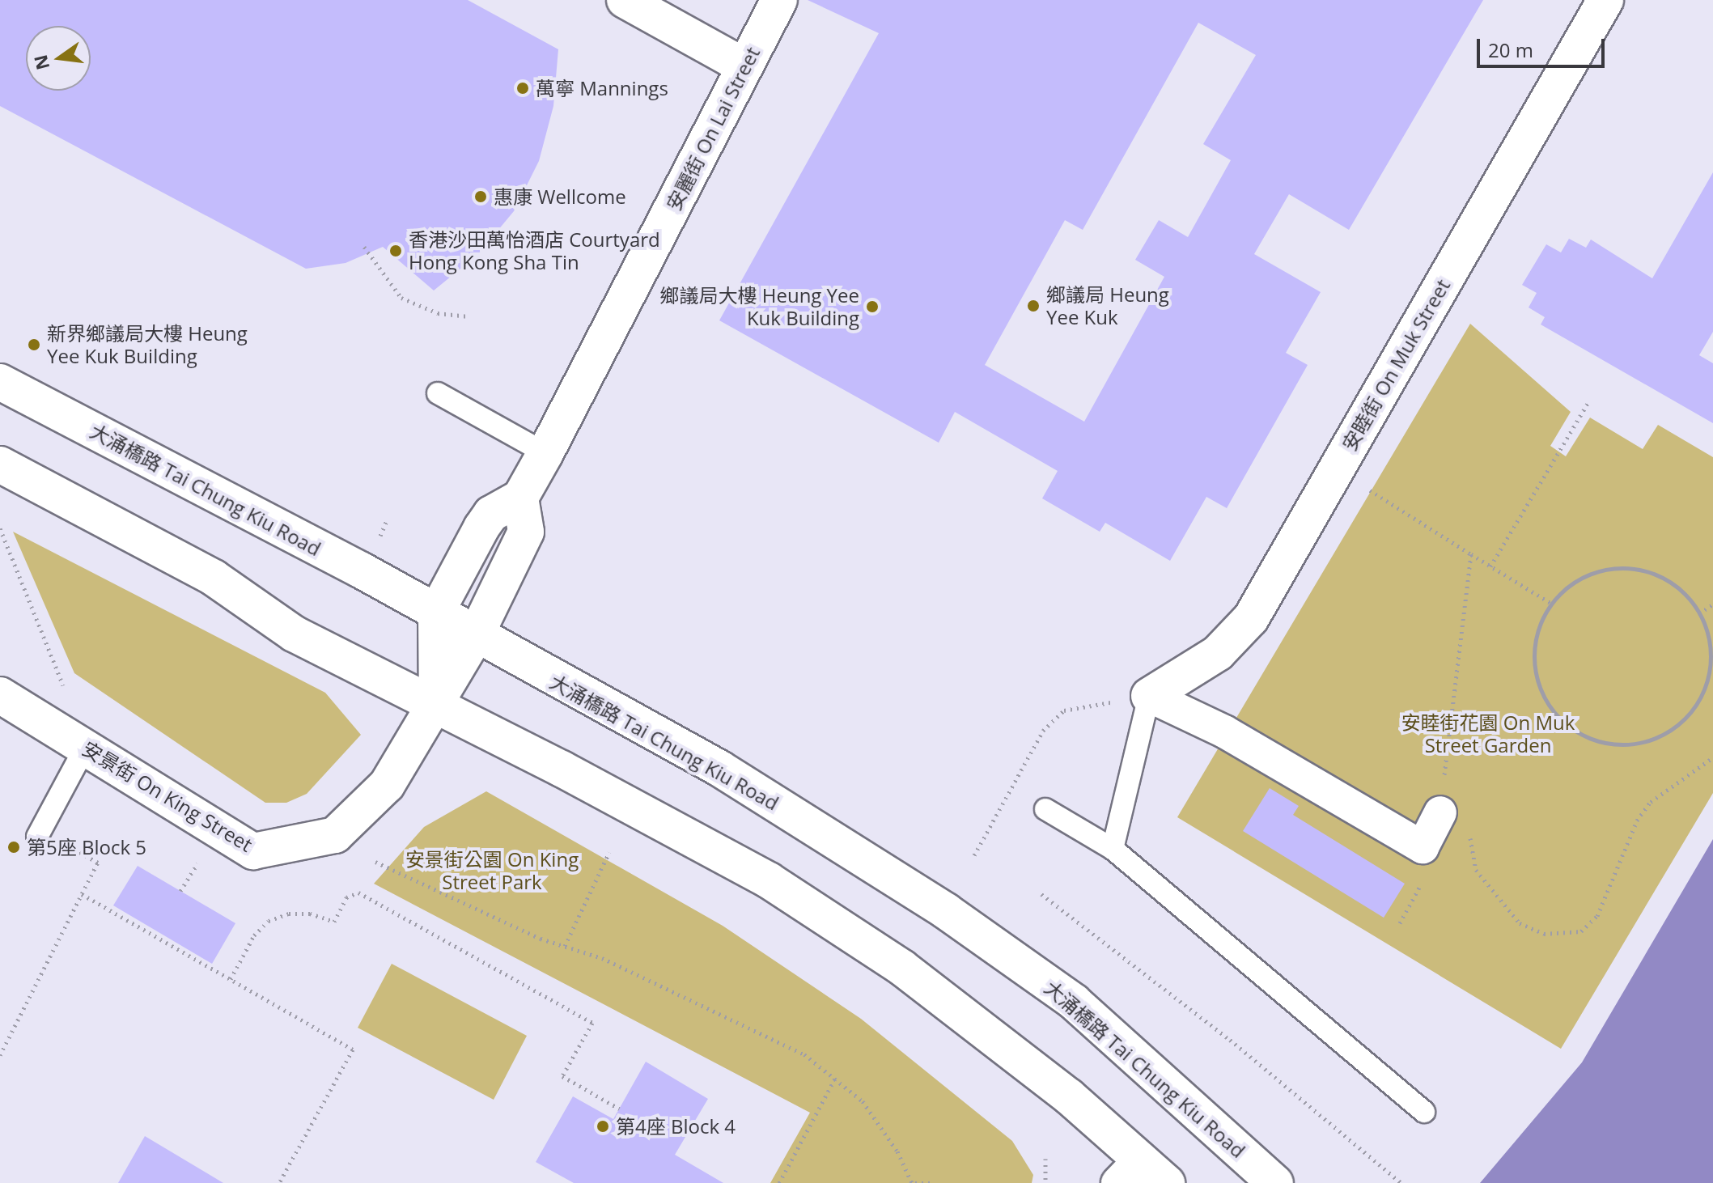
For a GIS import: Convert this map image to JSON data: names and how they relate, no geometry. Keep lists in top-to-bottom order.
{
  "streets": {
    "main road": [
      "安麗街 On Lai Street",
      "安睦街 On Muk Street",
      "大涌橋路 Tai Chung Kiu Road",
      "安景街 On King Street"
    ]
  },
  "parks": ["安睦街花園 On Muk Street Garden", "安景街公園 On King Street Park"],
  "places": [
    "萬寧 Mannings",
    "惠康 Wellcome",
    "香港沙田萬怡酒店 Courtyard Hong Kong Sha Tin",
    "鄉議局 Heung Yee Kuk",
    "鄉議局大樓 Heung Yee Kuk Building",
    "新界鄉議局大樓 Heung Yee Kuk Building",
    "第5座 Block 5",
    "第4座 Block 4"
  ],
  "scale_bar": "20 m",
  "north": "left"
}
